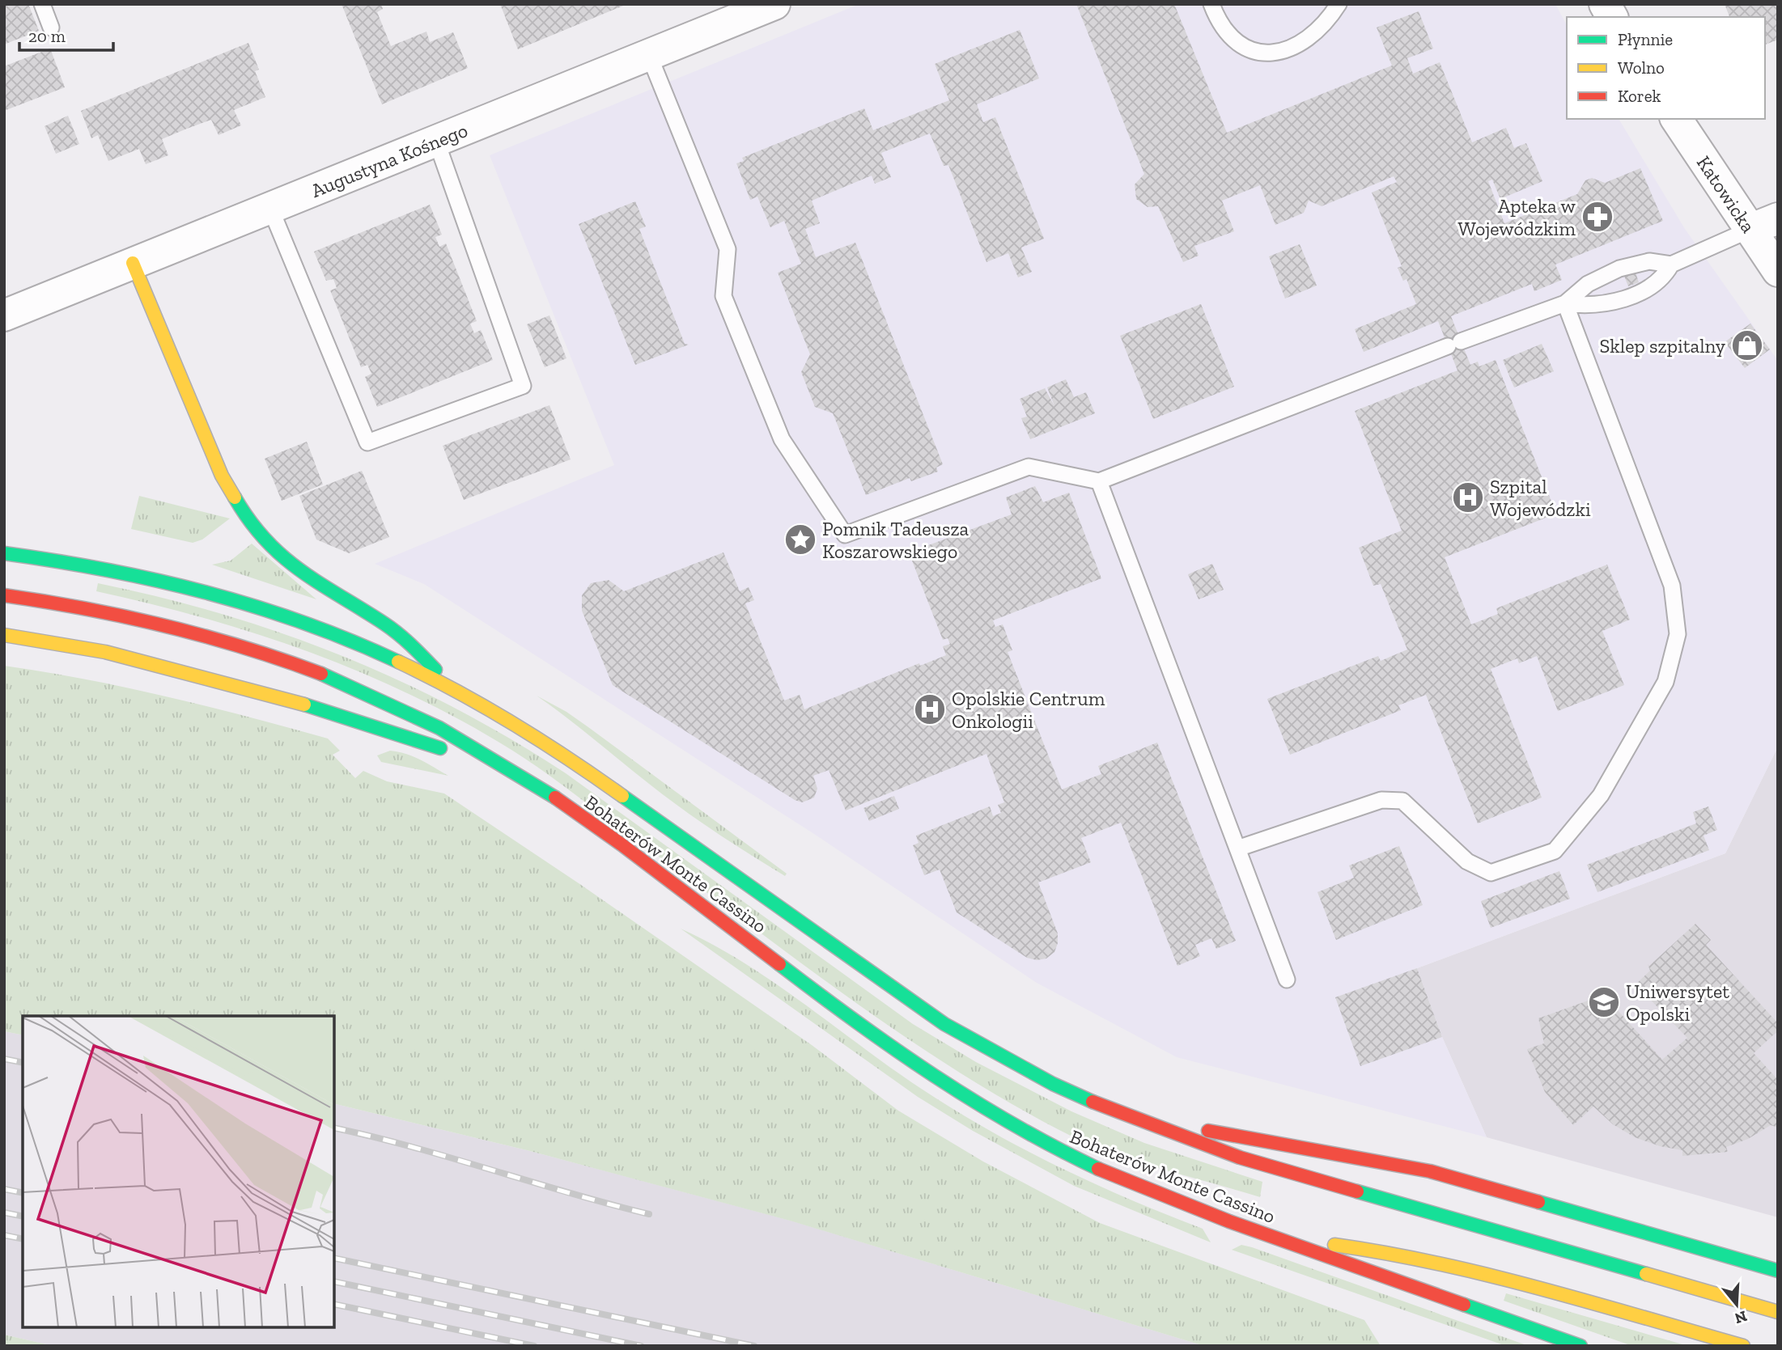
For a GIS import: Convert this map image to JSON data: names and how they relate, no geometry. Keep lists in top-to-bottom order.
{
  "streets": {
    "main road": ["Bohaterów Monte Cassino"],
    "street": ["Augustyna Kośnego", "Katowicka"]
  },
  "places": {
    "pharmacy": ["Apteka w Wojewódzkim"],
    "shop": ["Sklep szpitalny"],
    "hospital": ["Szpital Wojewódzki", "Opolskie Centrum Onkologii"],
    "place": ["Pomnik Tadeusza Koszarowskiego"],
    "school or university": ["Uniwersytet Opolski"]
  },
  "legend": ["Płynnie", "Wolno", "Korek"],
  "scale_bar": "20 m",
  "north": "bottom"
}
